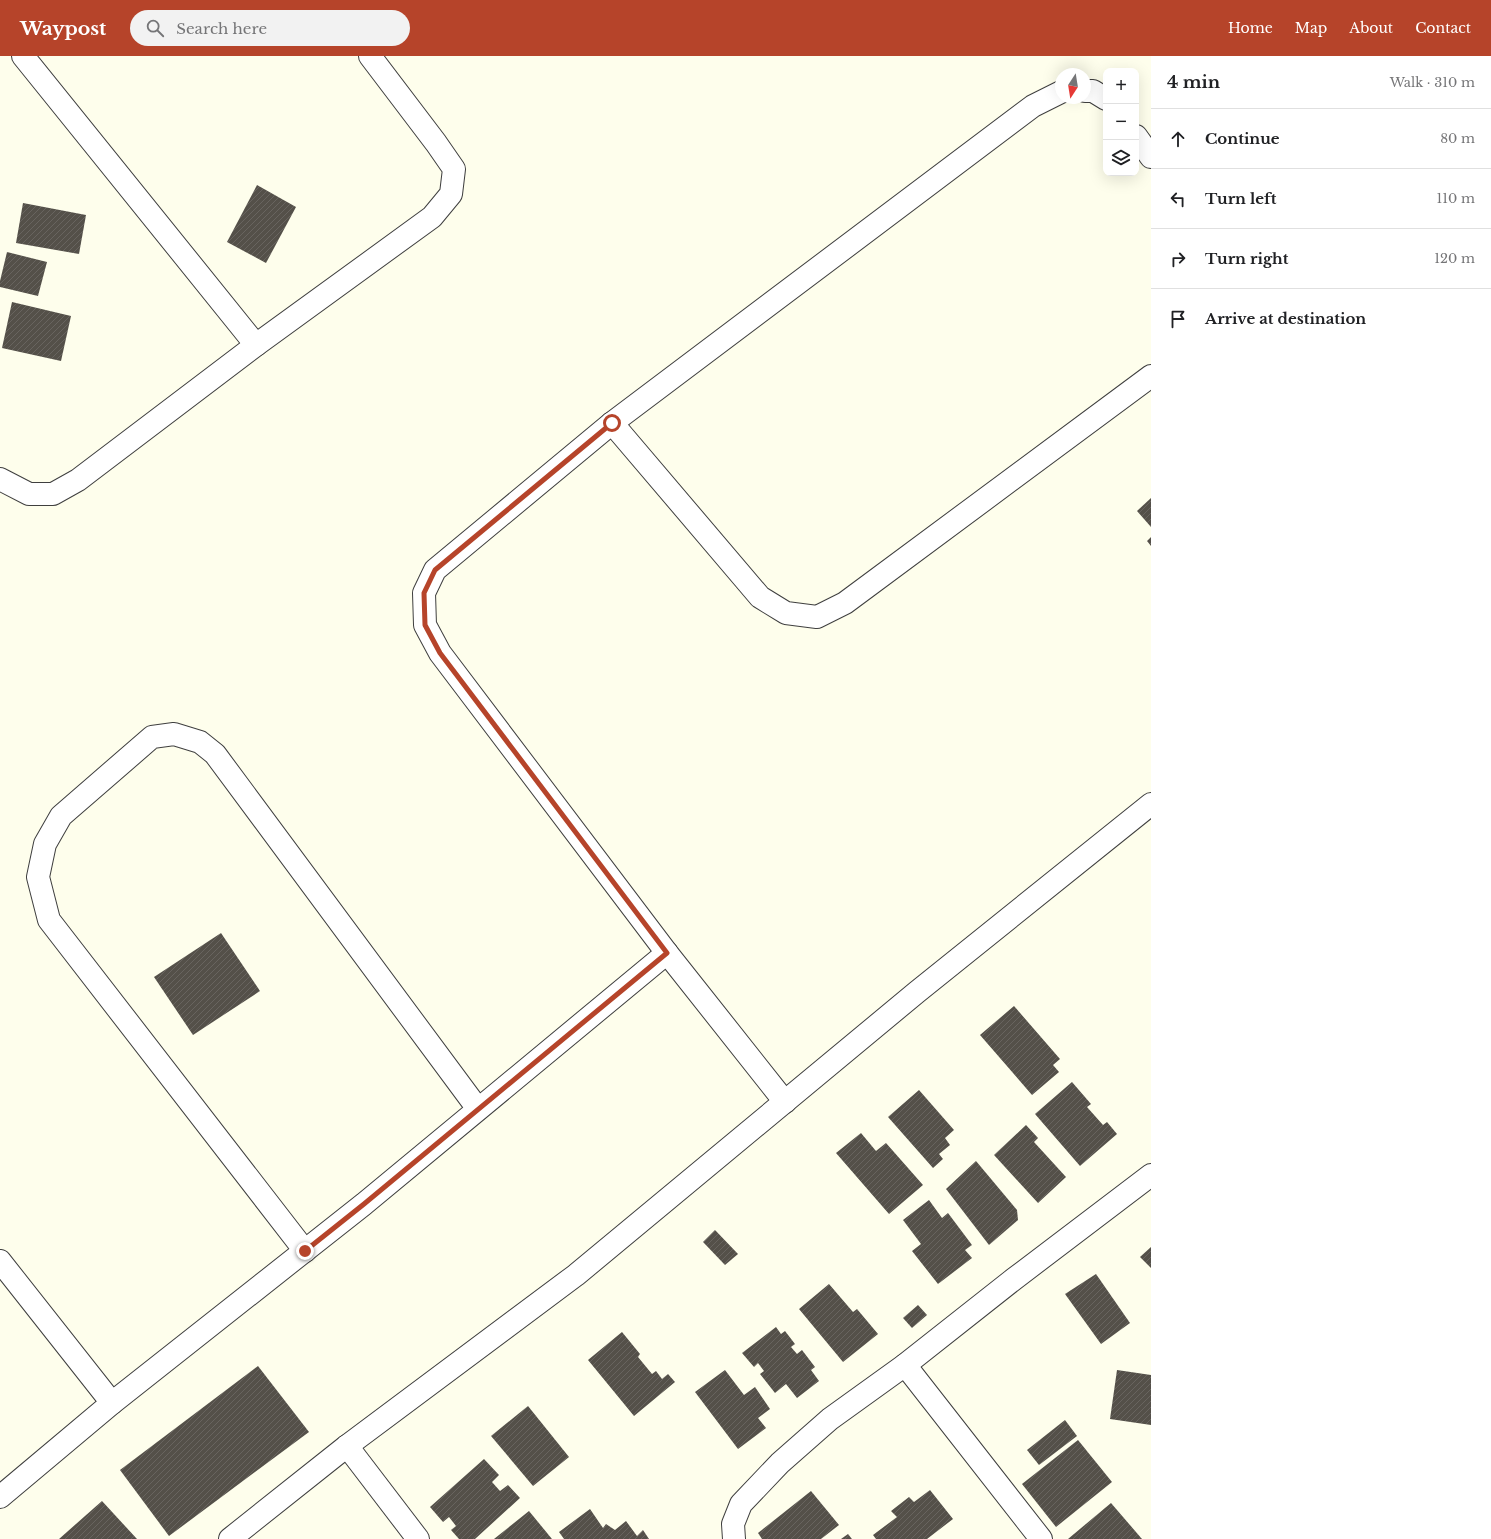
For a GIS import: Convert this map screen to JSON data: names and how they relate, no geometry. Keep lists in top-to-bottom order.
{
  "north": "bottom",
  "page": {
    "header": "Waypost",
    "search": "Search here",
    "nav": [
      "Home",
      "Map",
      "About",
      "Contact"
    ],
    "heading": ["4 min", "Walk · 310 m"],
    "map_buttons": ["+", "−"],
    "list": [
      ["Continue", "80 m"],
      ["Turn left", "110 m"],
      ["Turn right", "120 m"],
      "Arrive at destination"
    ]
  }
}
